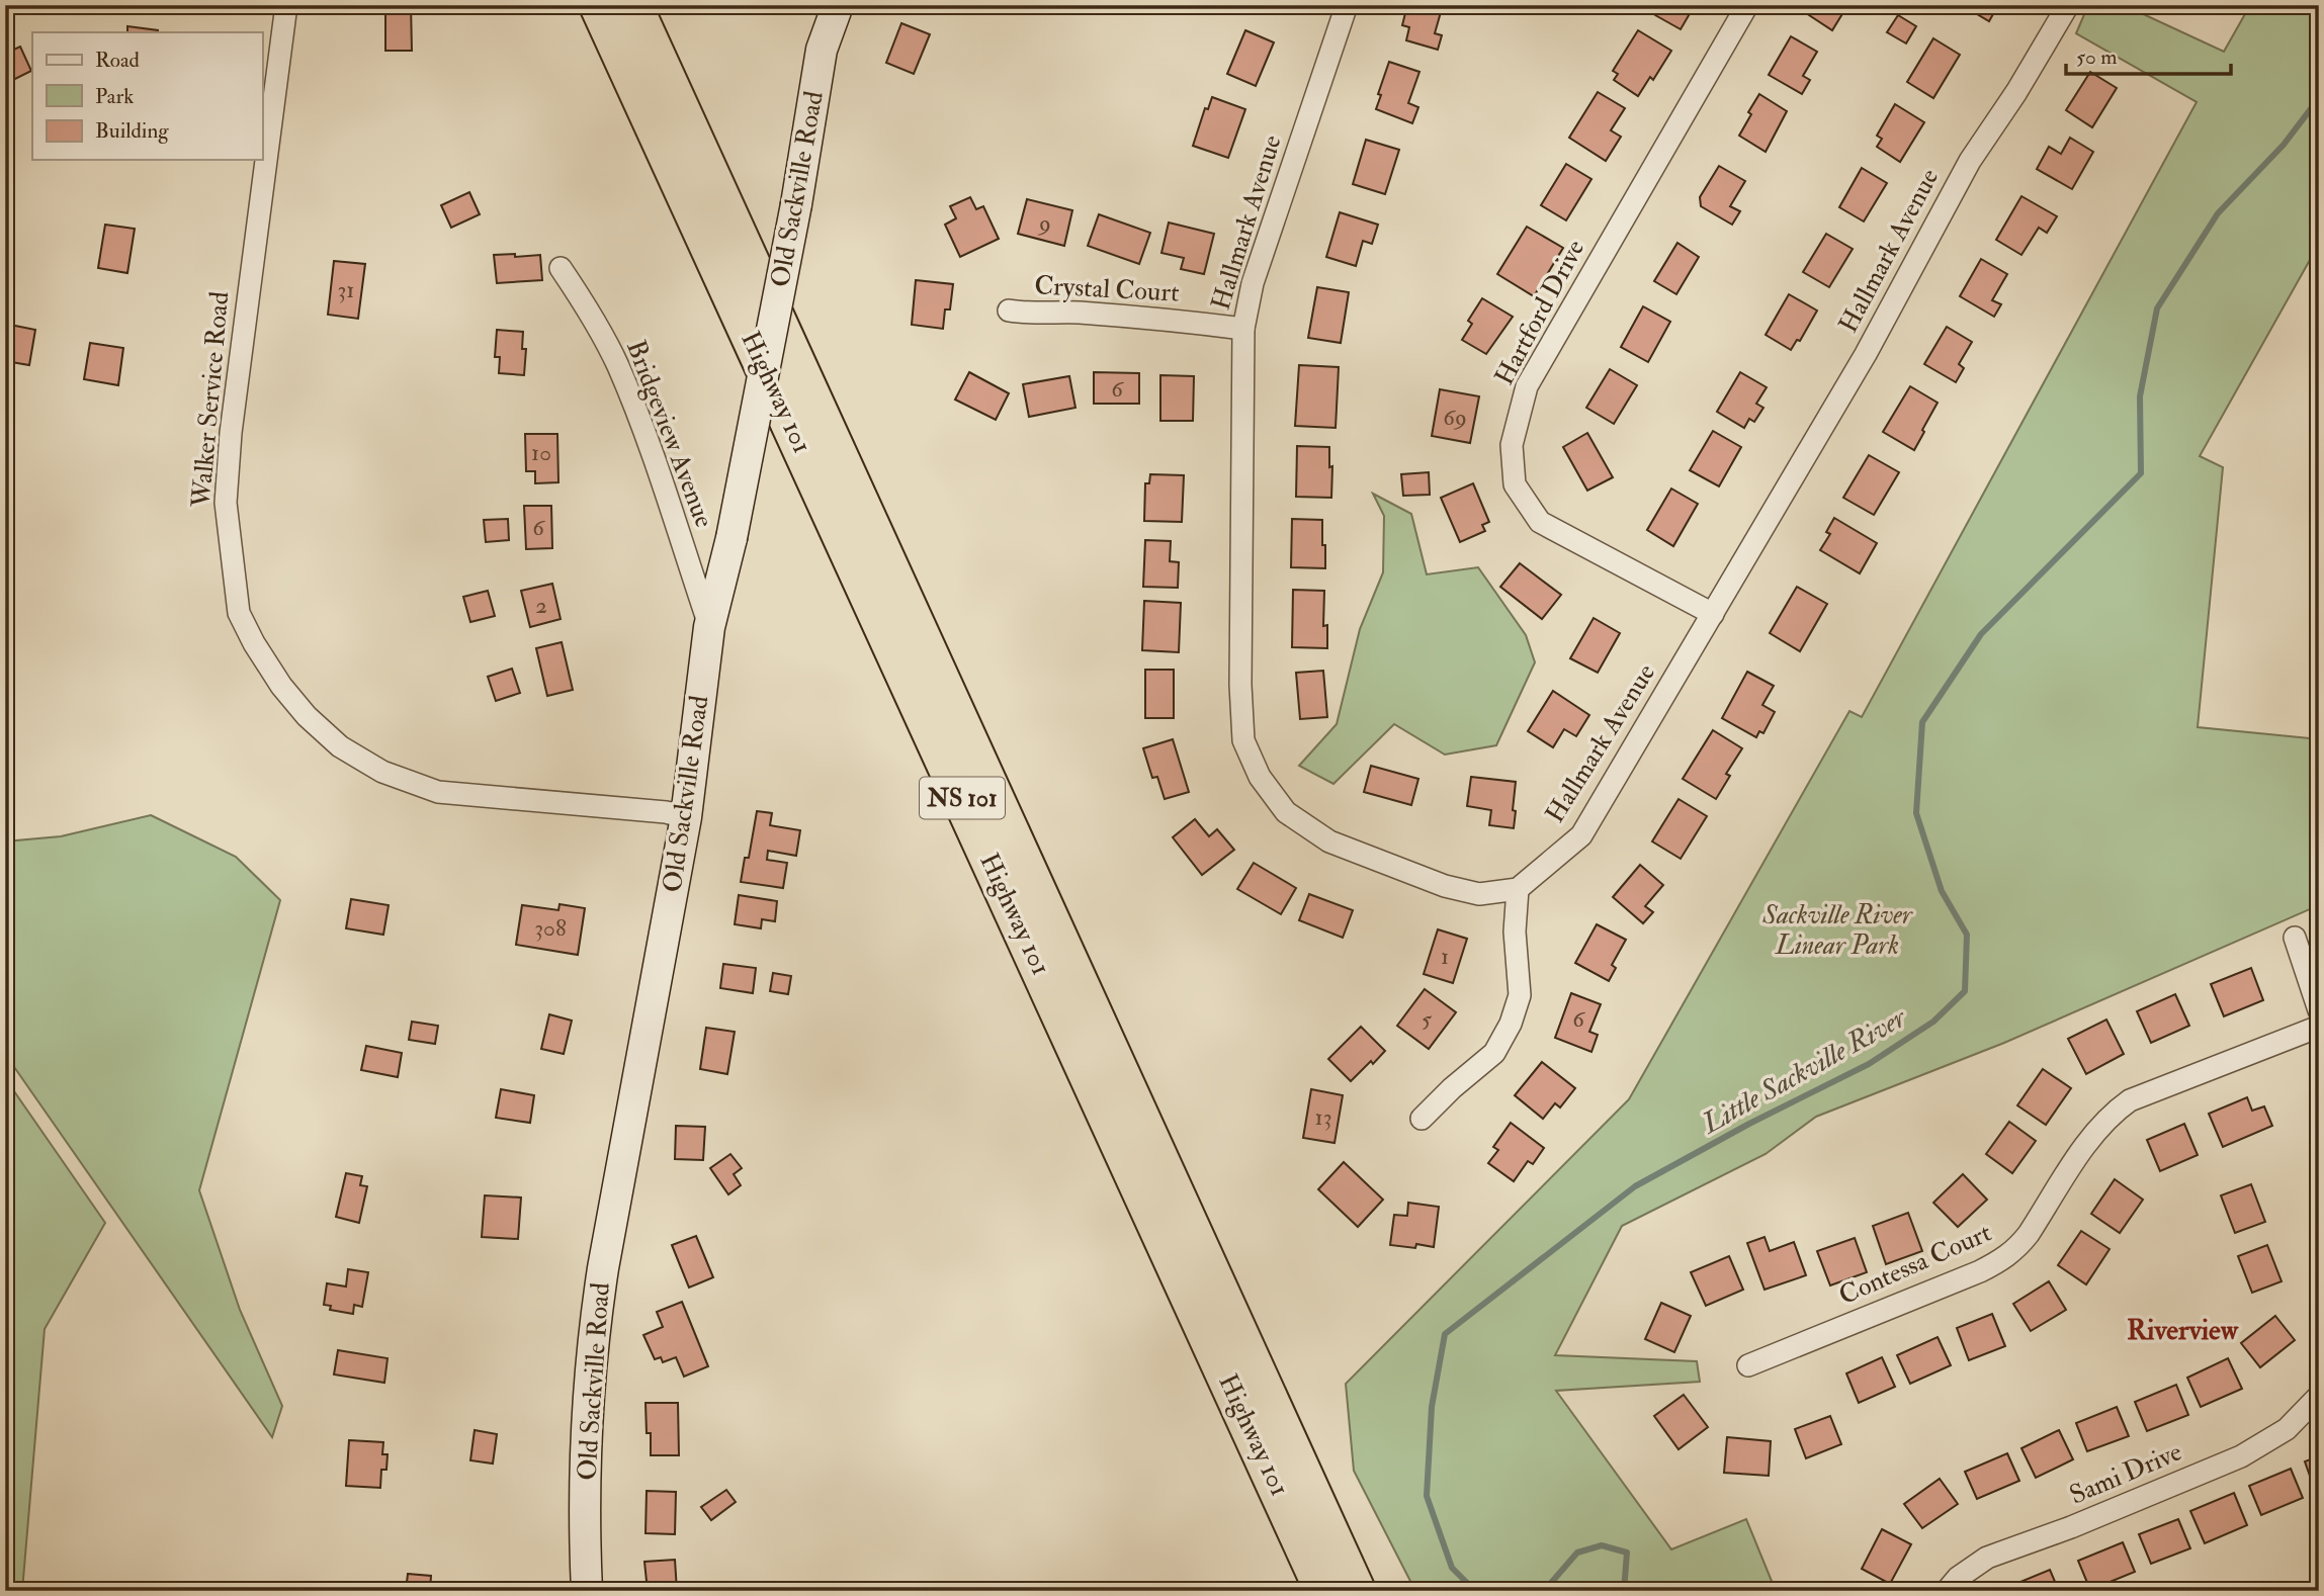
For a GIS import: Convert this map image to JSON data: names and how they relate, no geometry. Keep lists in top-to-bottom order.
{
  "streets": {
    "highway": ["Highway 101", "NS 101"],
    "street": [
      "Old Sackville Road",
      "Hallmark Avenue",
      "Crystal Court",
      "Hartford Drive",
      "Walker Service Road",
      "Bridgeview Avenue",
      "Contessa Court",
      "Sami Drive"
    ]
  },
  "crossings": [
    ["Old Sackville Road", "Walker Service Road"],
    ["Old Sackville Road", "Bridgeview Avenue"],
    ["Hallmark Avenue", "Crystal Court"],
    ["Hallmark Avenue", "Hartford Drive"]
  ],
  "districts": ["Riverview"],
  "water": ["Little Sackville River"],
  "parks": ["Sackville River Linear Park"],
  "house_numbers": [
    "9",
    "31",
    "6",
    "69",
    "10",
    "6",
    "2",
    "308",
    "1",
    "5",
    "6",
    "13"
  ],
  "legend": ["Road", "Park", "Building"],
  "scale_bar": "50 m"
}
